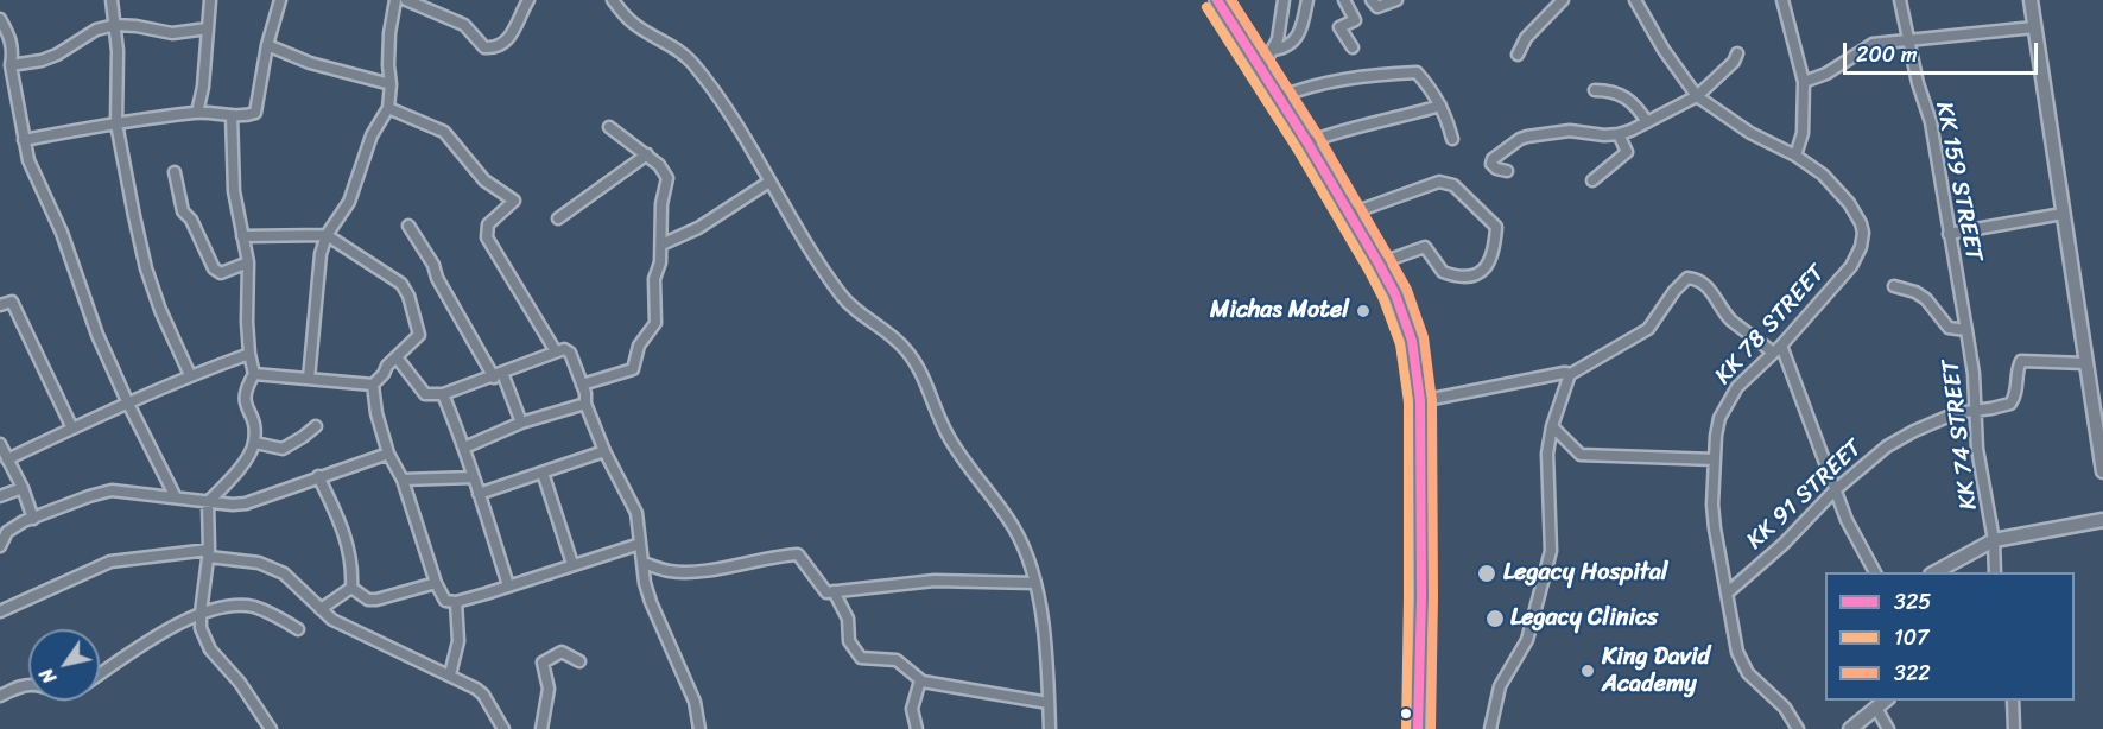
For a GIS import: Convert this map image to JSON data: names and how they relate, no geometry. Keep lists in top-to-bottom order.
{
  "streets": {
    "street": [
      "KK 159 STREET",
      "KK 78 STREET",
      "KK 74 STREET",
      "KK 91 STREET"
    ]
  },
  "crossings": [
    ["KK 159 STREET", "KK 74 STREET"],
    ["KK 78 STREET", "KK 91 STREET"],
    ["KK 74 STREET", "KK 91 STREET"]
  ],
  "places": [
    "Michas Motel",
    "Legacy Hospital",
    "Legacy Clinics",
    "King David Academy"
  ],
  "lines": ["transit line 325", "transit line 322", "transit line 107"],
  "legend": ["325", "107", "322"],
  "scale_bar": "200 m",
  "north": "bottom left"
}
